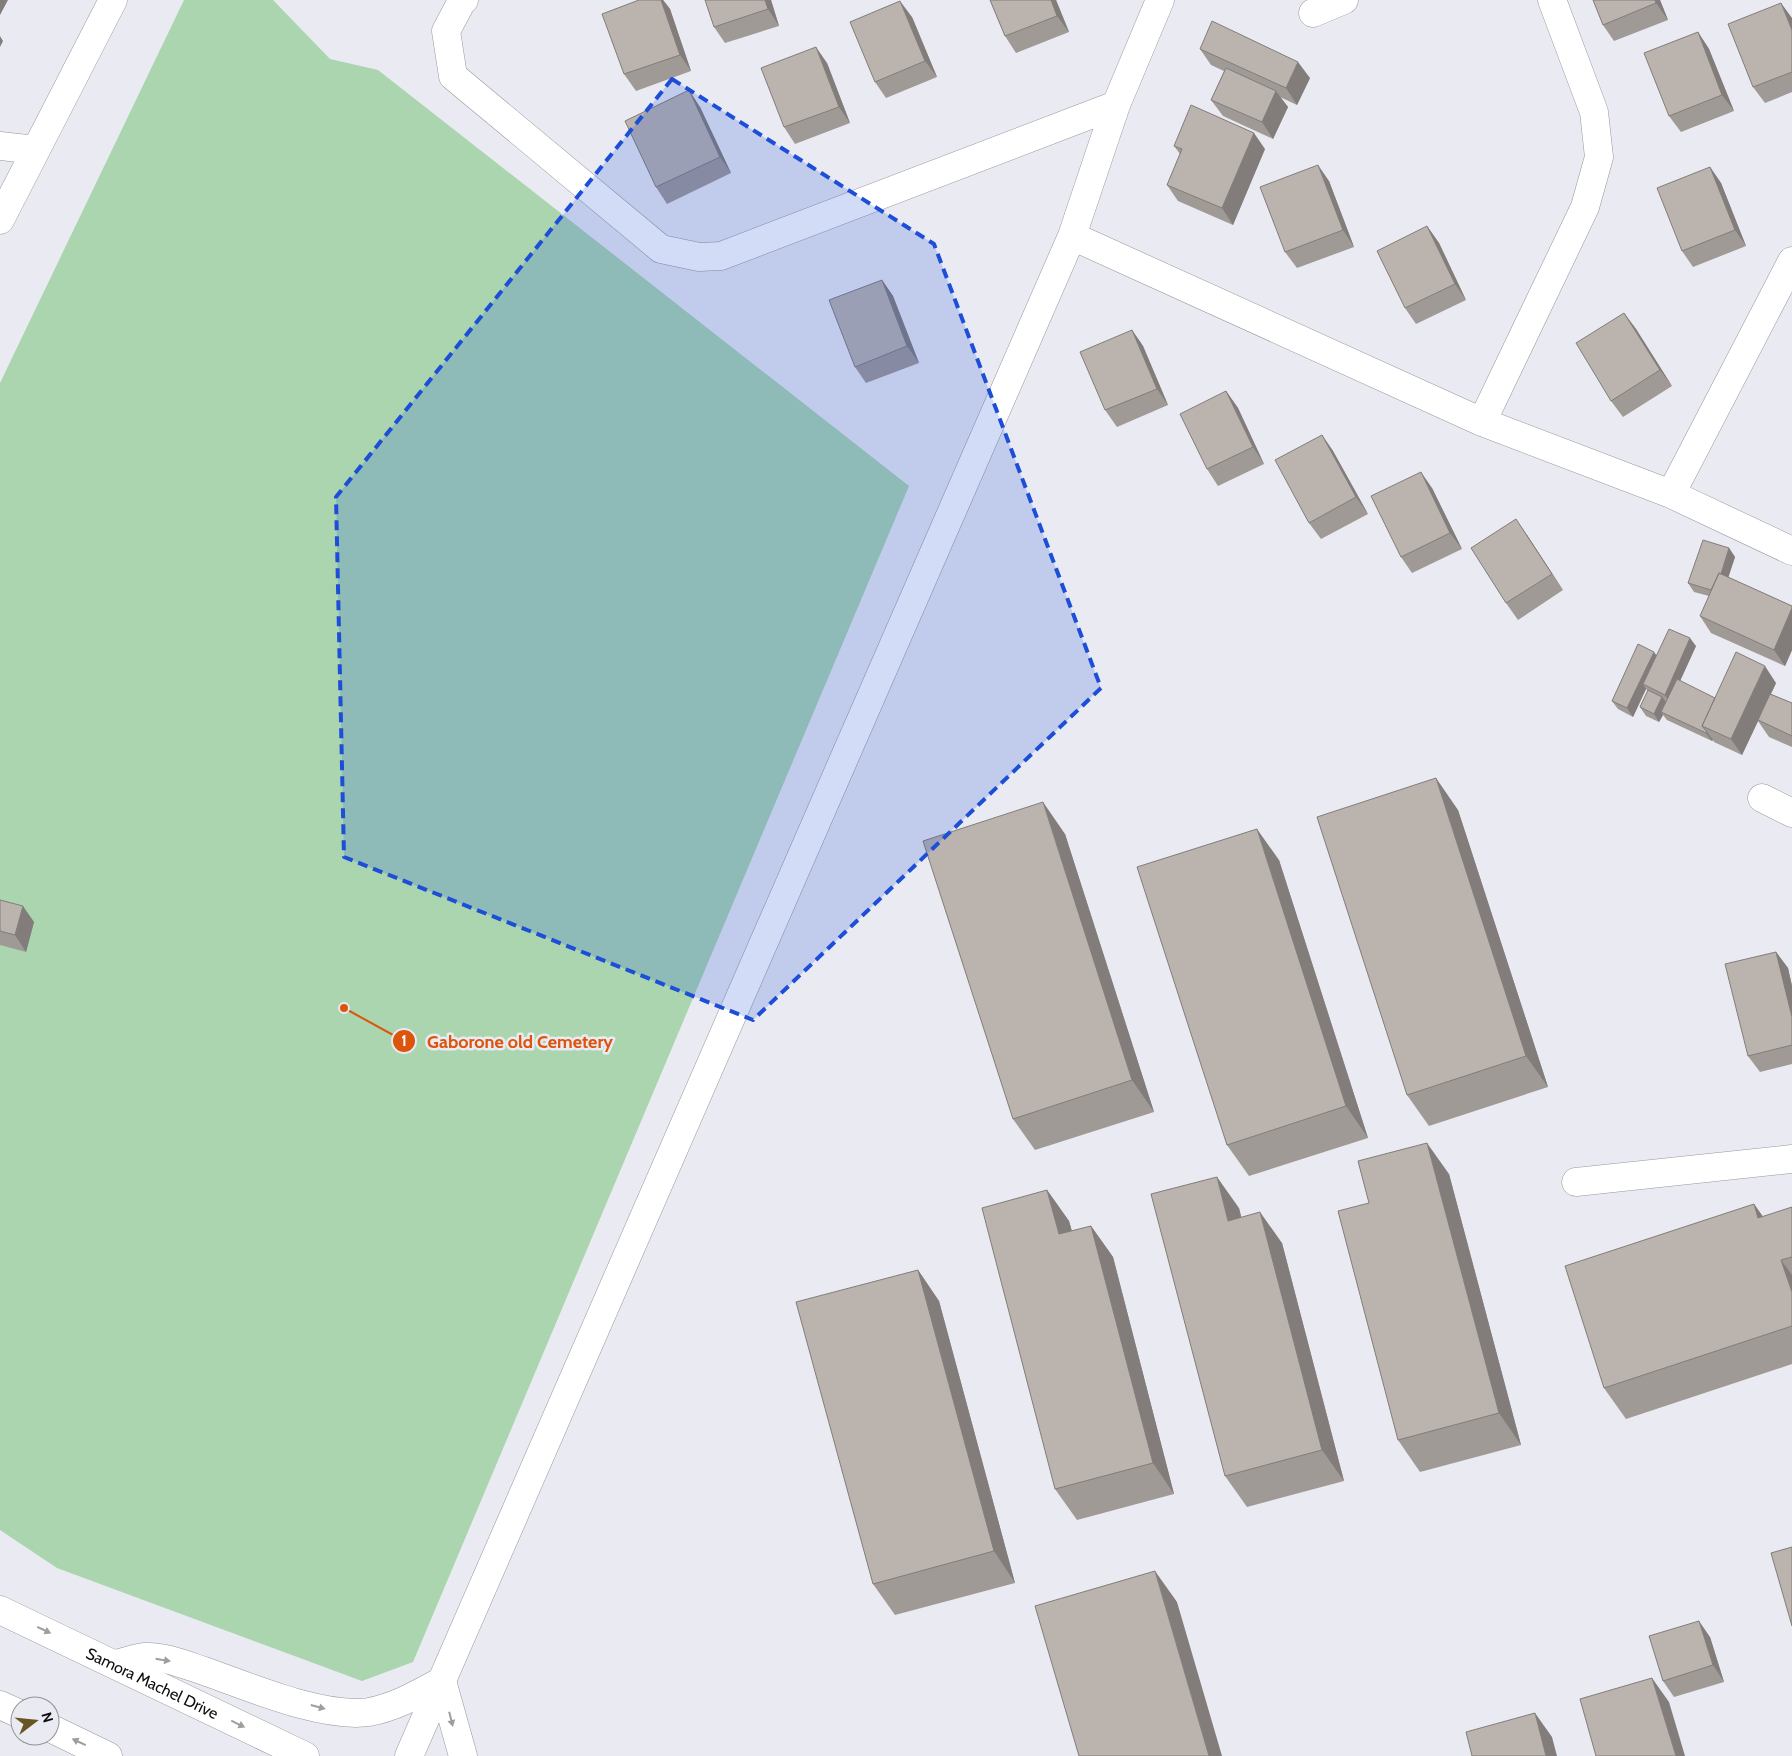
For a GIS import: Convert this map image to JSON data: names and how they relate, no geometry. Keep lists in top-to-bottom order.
{
  "streets": {
    "street": ["Samora Machel Drive"]
  },
  "one_way": ["Samora Machel Drive"],
  "places": ["Gaborone old Cemetery"],
  "north": "right"
}
